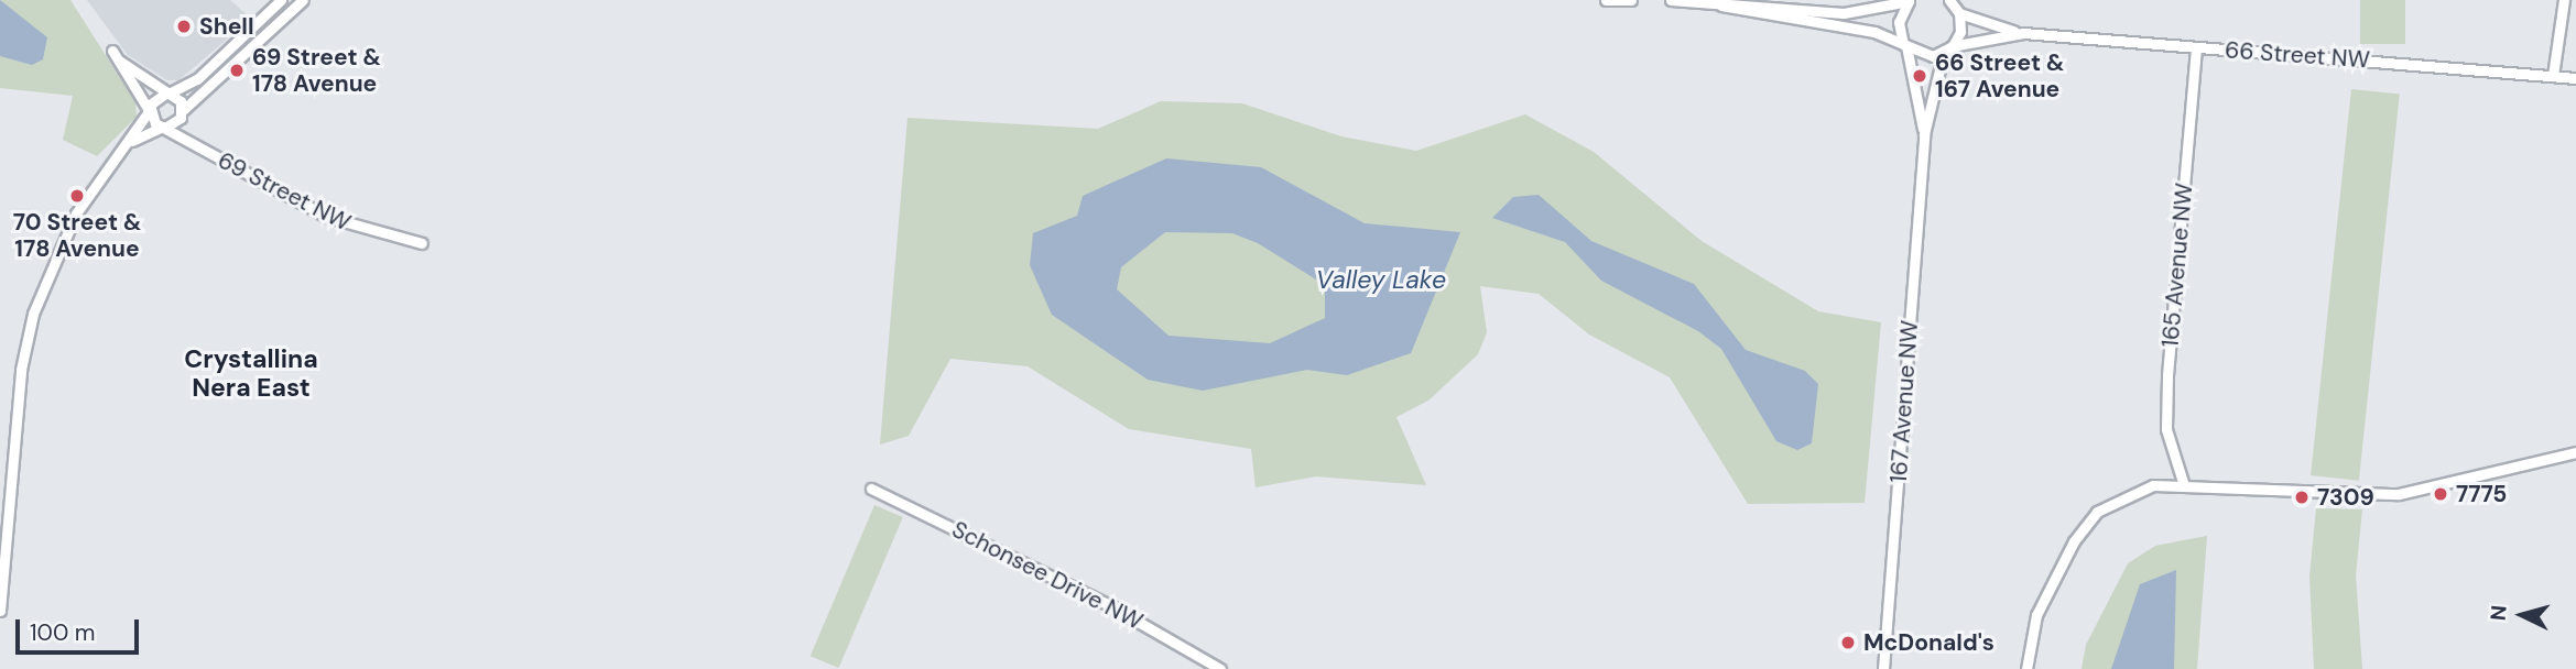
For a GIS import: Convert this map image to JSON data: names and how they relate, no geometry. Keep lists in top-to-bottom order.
{
  "streets": {
    "street": [
      "66 Street NW",
      "69 Street NW",
      "165 Avenue NW",
      "167 Avenue NW",
      "Schonsee Drive NW"
    ]
  },
  "crossings": [
    ["66 Street NW", "165 Avenue NW"],
    ["66 Street NW", "167 Avenue NW"]
  ],
  "districts": ["Crystallina Nera East"],
  "water": ["Valley Lake"],
  "places": [
    "Shell",
    "69 Street & 178 Avenue",
    "66 Street & 167 Avenue",
    "70 Street & 178 Avenue",
    "7775",
    "7309",
    "McDonald's"
  ],
  "scale_bar": "100 m",
  "north": "left"
}
